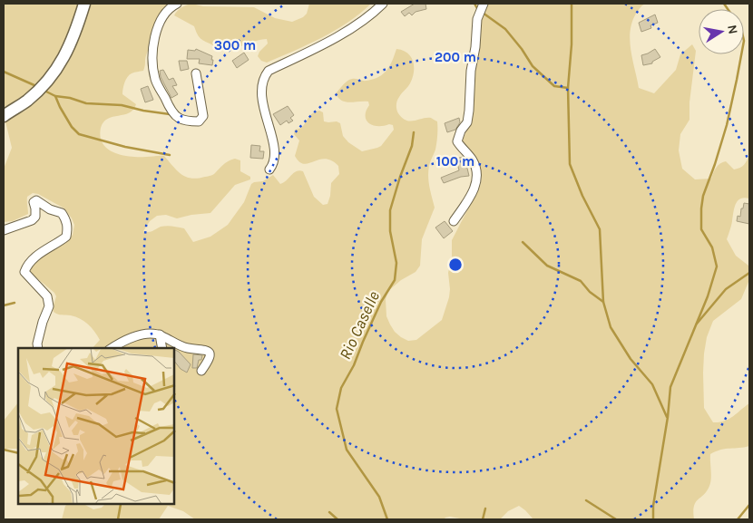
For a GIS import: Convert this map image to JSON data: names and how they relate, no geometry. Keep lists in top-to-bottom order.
{
  "water": ["Rio Caselle"],
  "north": "right",
  "rings": ["300 m", "200 m", "100 m"]
}
